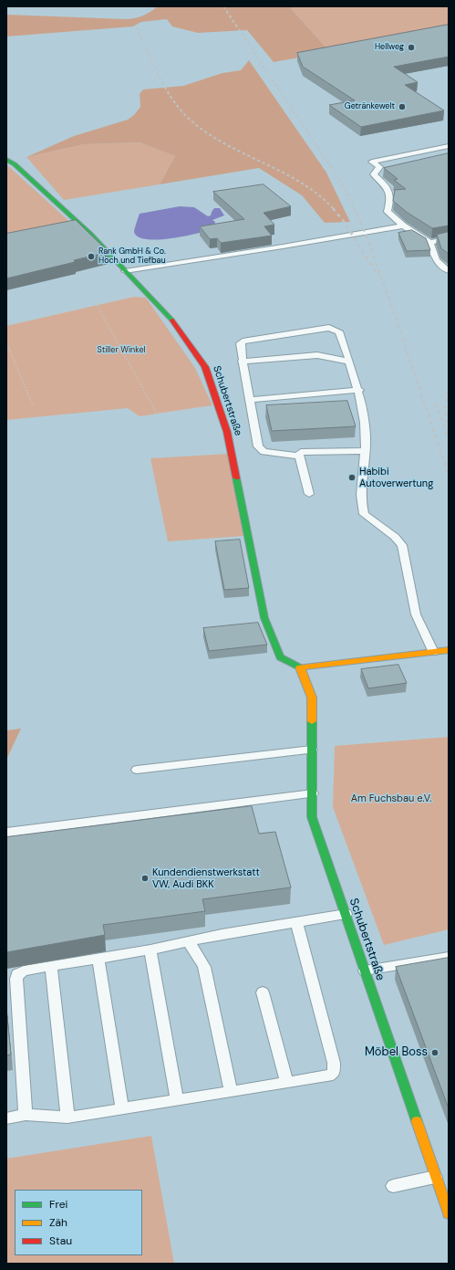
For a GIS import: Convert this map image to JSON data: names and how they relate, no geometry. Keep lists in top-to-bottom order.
{
  "streets": {
    "street": ["Schubertstraße"]
  },
  "parks": ["Stiller Winkel", "Am Fuchsbau e.V."],
  "places": [
    "Hellweg",
    "Getränkewelt",
    "Rank GmbH & Co. Hoch und Tiefbau",
    "Habibi Autoverwertung",
    "Kundendienstwerkstatt VW, Audi BKK",
    "Möbel Boss"
  ],
  "legend": ["Frei", "Zäh", "Stau"]
}
